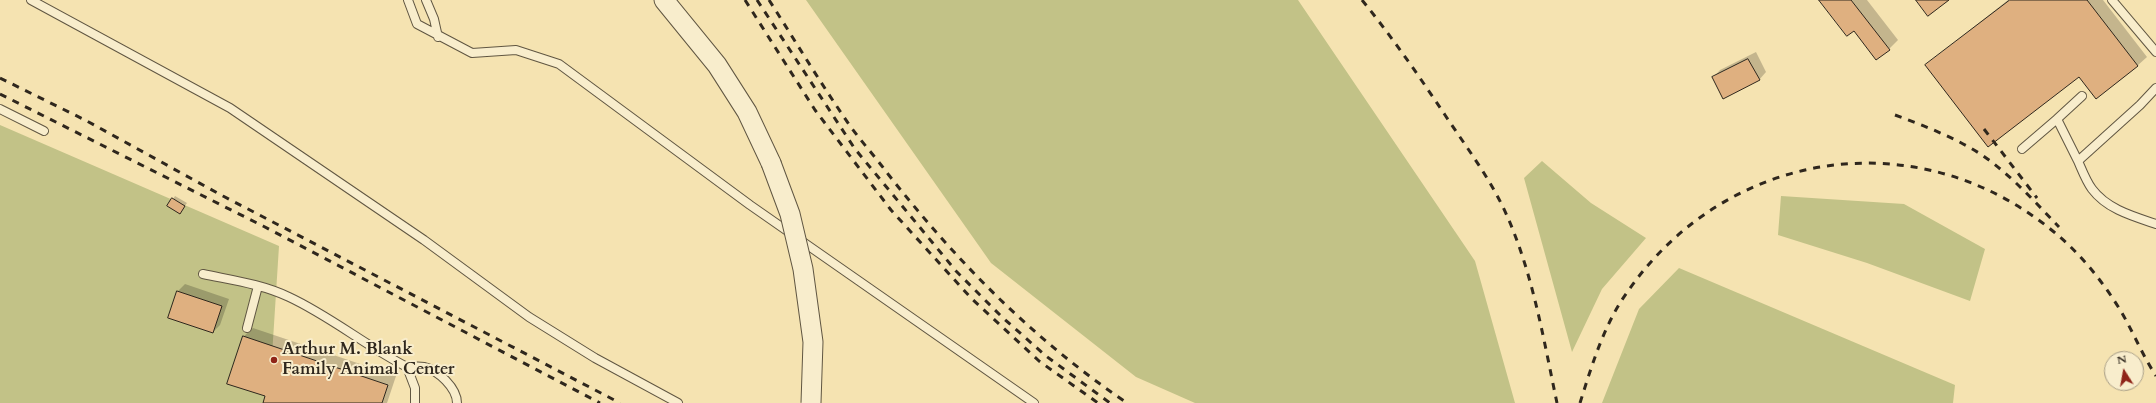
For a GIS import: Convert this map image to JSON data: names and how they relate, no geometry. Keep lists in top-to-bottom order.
{
  "places": ["Arthur M. Blank Family Animal Center"],
  "north": "top"
}
